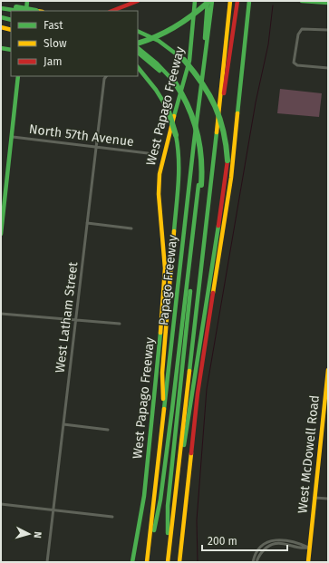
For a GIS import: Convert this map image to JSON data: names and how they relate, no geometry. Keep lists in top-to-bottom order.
{
  "streets": {
    "main road": ["West Papago Freeway", "Papago Freeway", "West McDowell Road"],
    "street": ["North 57th Avenue", "West Latham Street"]
  },
  "crossings": [
    ["North 57th Avenue", "West Latham Street"]
  ],
  "legend": ["Fast", "Slow", "Jam"],
  "scale_bar": "200 m",
  "north": "right"
}
